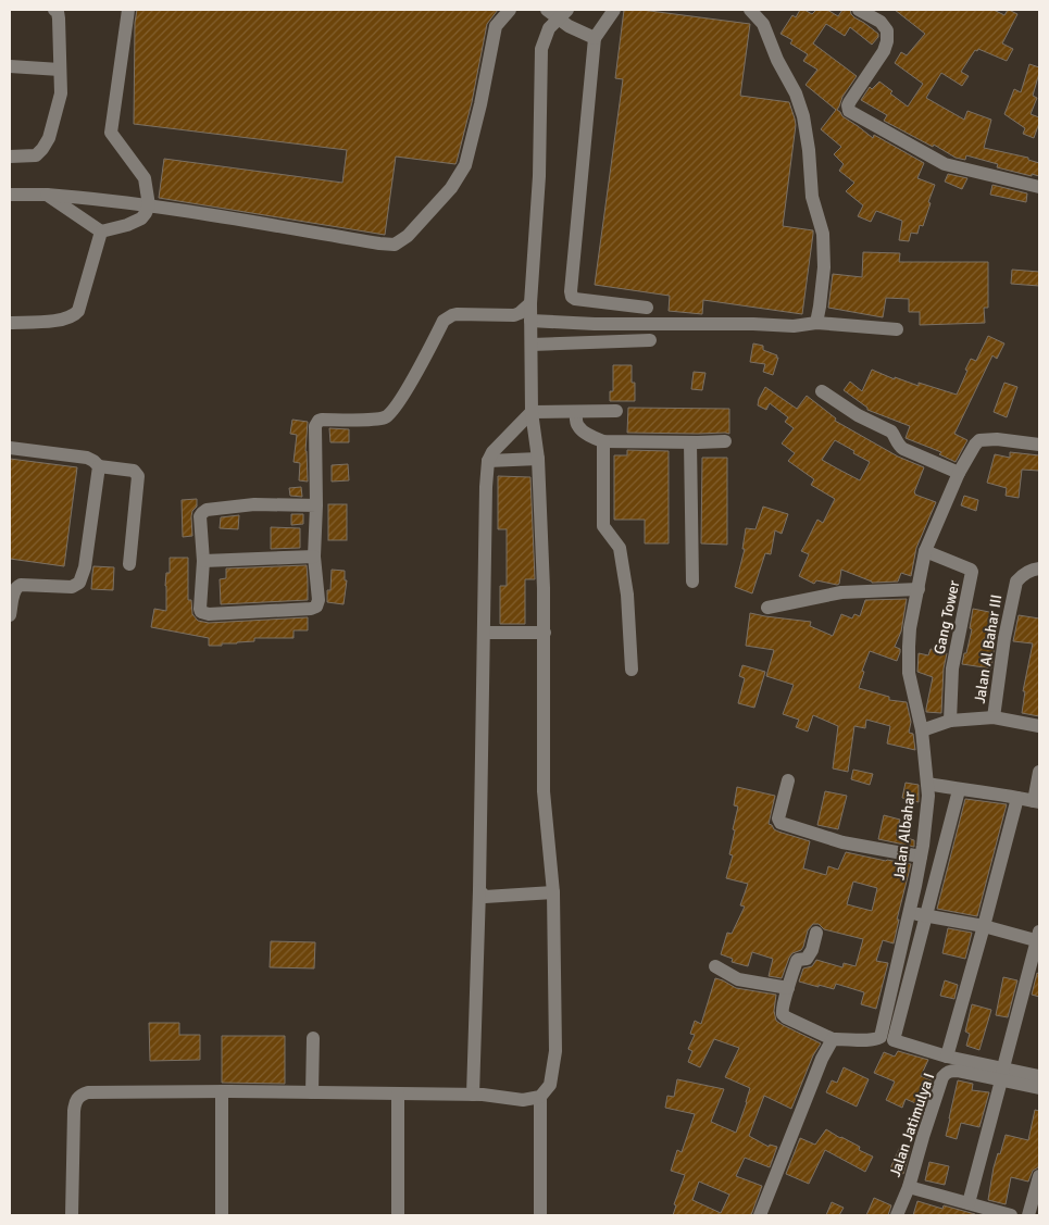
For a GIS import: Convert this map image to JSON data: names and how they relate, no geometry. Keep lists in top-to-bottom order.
{
  "streets": {
    "street": [
      "Gang Tower",
      "Jalan Al Bahar III",
      "Jalan Albahar",
      "Jalan Jatimulya I"
    ]
  },
  "crossings": [
    ["Gang Tower", "Jalan Albahar"]
  ]
}
